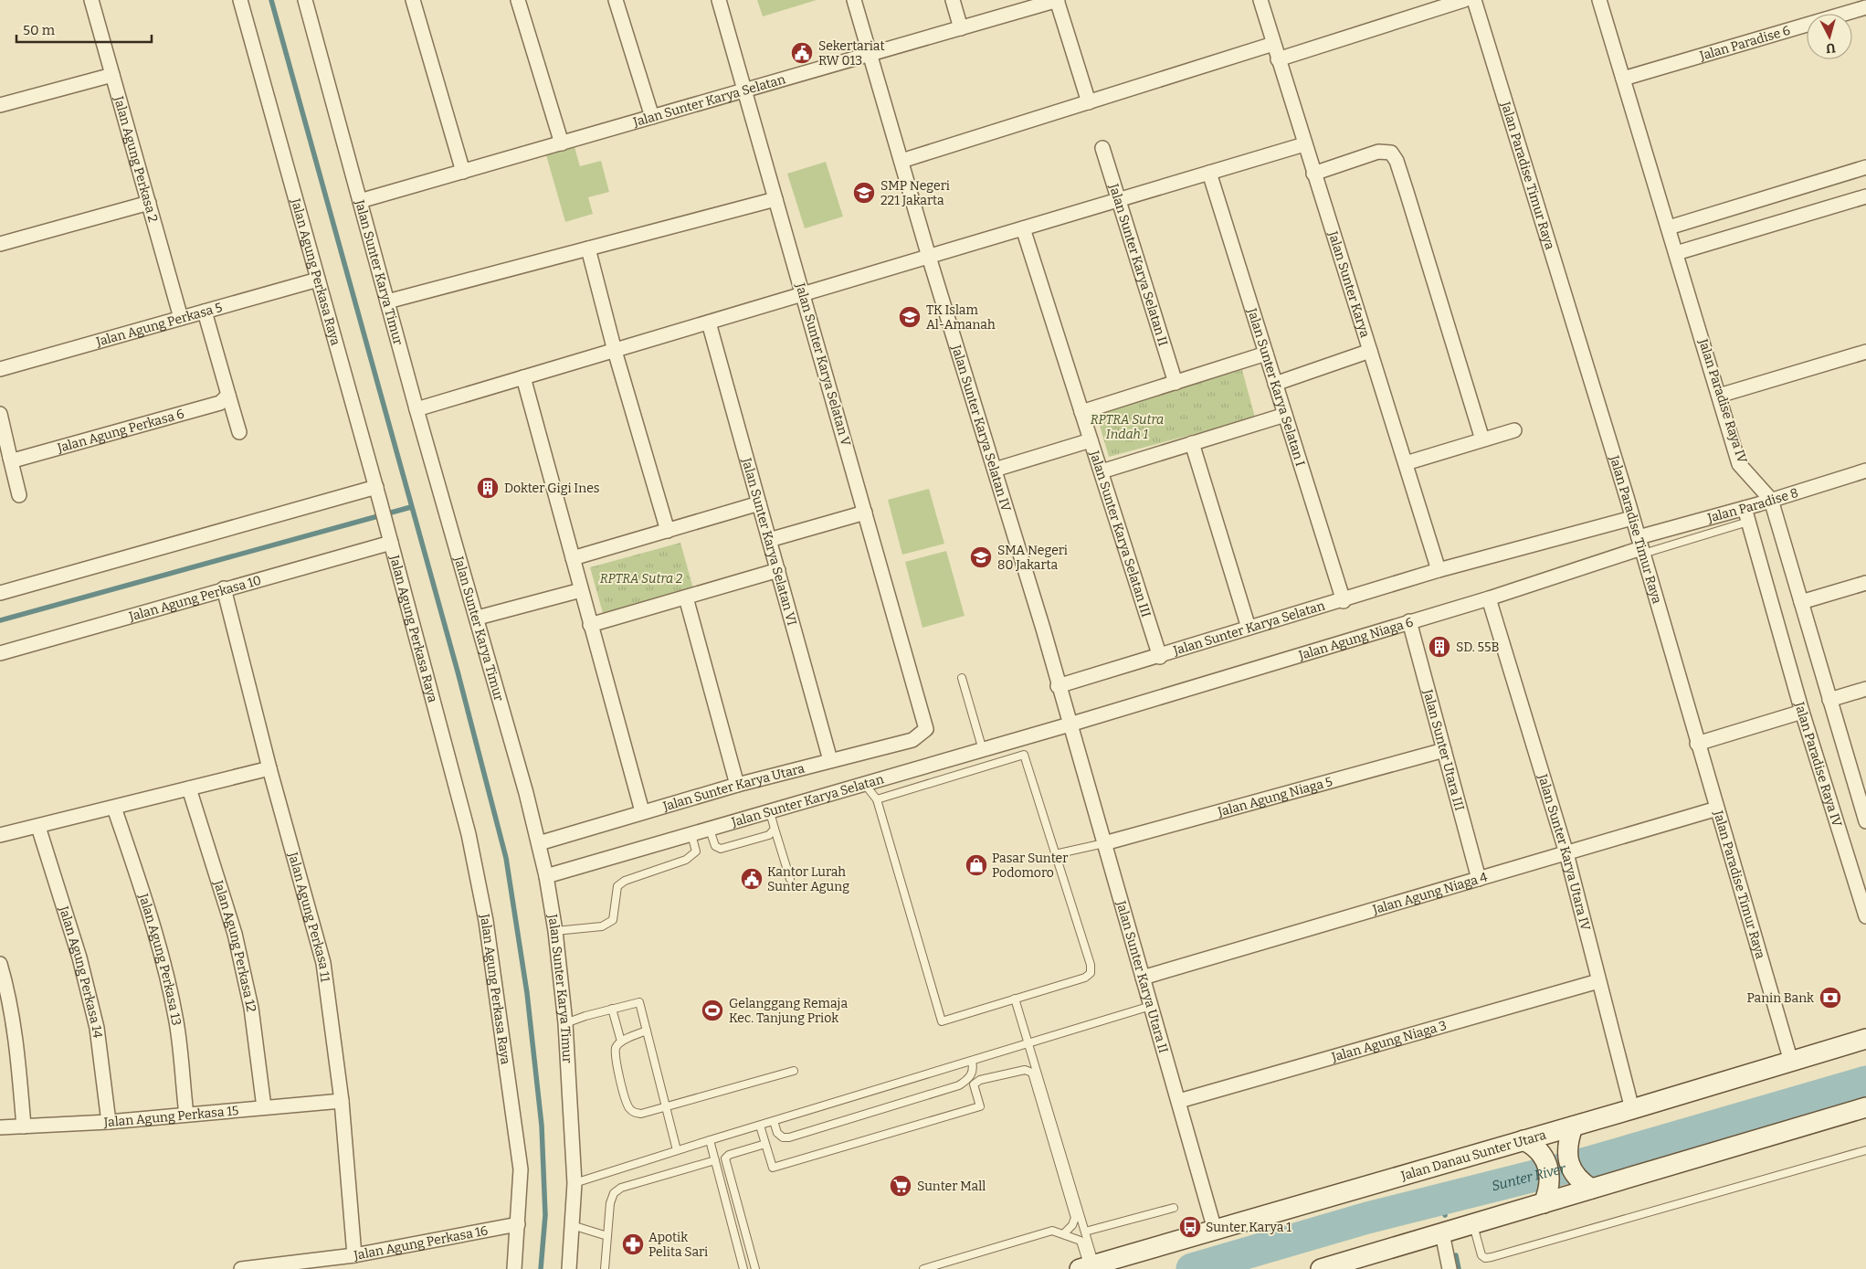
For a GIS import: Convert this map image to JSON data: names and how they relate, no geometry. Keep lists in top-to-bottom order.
{
  "streets": {
    "main road": ["Jalan Danau Sunter Utara"],
    "street": [
      "Jalan Paradise 6",
      "Jalan Sunter Karya Selatan",
      "Jalan Agung Perkasa 2",
      "Jalan Paradise Timur Raya",
      "Jalan Sunter Karya Selatan II",
      "Jalan Agung Perkasa Raya",
      "Jalan Sunter Karya Timur",
      "Jalan Sunter Karya",
      "Jalan Agung Perkasa 5",
      "Jalan Sunter Karya Selatan V",
      "Jalan Sunter Karya Selatan I",
      "Jalan Paradise Raya IV",
      "Jalan Sunter Karya Selatan IV",
      "Jalan Agung Perkasa 6",
      "Jalan Paradise 8",
      "Jalan Sunter Karya Selatan III",
      "Jalan Sunter Karya Selatan VI",
      "Jalan Agung Perkasa 10",
      "Jalan Agung Niaga 6",
      "Jalan Sunter Utara III",
      "Jalan Sunter Karya Utara",
      "Jalan Agung Niaga 5",
      "Jalan Sunter Karya Utara IV",
      "Jalan Agung Niaga 4",
      "Jalan Agung Perkasa 11",
      "Jalan Agung Perkasa 12",
      "Jalan Agung Perkasa 13",
      "Jalan Agung Perkasa 14",
      "Jalan Sunter Karya Utara II",
      "Jalan Agung Niaga 3",
      "Jalan Agung Perkasa 15",
      "Jalan Agung Perkasa 16"
    ]
  },
  "crossings": [
    ["Jalan Paradise 6", "Jalan Paradise Raya IV"],
    ["Jalan Sunter Karya Selatan", "Jalan Paradise Timur Raya"],
    ["Jalan Sunter Karya Selatan", "Jalan Sunter Karya Timur"],
    ["Jalan Sunter Karya Selatan", "Jalan Sunter Karya"],
    ["Jalan Sunter Karya Selatan", "Jalan Sunter Karya Selatan V"],
    ["Jalan Sunter Karya Selatan", "Jalan Sunter Karya Selatan I"],
    ["Jalan Sunter Karya Selatan", "Jalan Sunter Karya Selatan IV"],
    ["Jalan Sunter Karya Selatan", "Jalan Sunter Karya Selatan III"],
    ["Jalan Sunter Karya Selatan", "Jalan Agung Niaga 6"],
    ["Jalan Sunter Karya Selatan", "Jalan Sunter Karya Utara II"],
    ["Jalan Agung Perkasa 2", "Jalan Agung Perkasa 5"],
    ["Jalan Paradise Timur Raya", "Jalan Paradise 8"],
    ["Jalan Paradise Timur Raya", "Jalan Agung Niaga 6"],
    ["Jalan Paradise Timur Raya", "Jalan Agung Niaga 4"],
    ["Jalan Paradise Timur Raya", "Jalan Danau Sunter Utara"],
    ["Jalan Agung Perkasa Raya", "Jalan Agung Perkasa 5"],
    ["Jalan Agung Perkasa Raya", "Jalan Agung Perkasa 10"],
    ["Jalan Agung Perkasa Raya", "Jalan Agung Perkasa 16"],
    ["Jalan Sunter Karya Timur", "Jalan Sunter Karya Utara"],
    ["Jalan Sunter Karya Selatan V", "Jalan Sunter Karya Utara"],
    ["Jalan Paradise Raya IV", "Jalan Paradise 8"],
    ["Jalan Sunter Karya Selatan IV", "Jalan Agung Niaga 6"],
    ["Jalan Sunter Karya Selatan IV", "Jalan Sunter Karya Utara II"],
    ["Jalan Paradise 8", "Jalan Agung Niaga 6"],
    ["Jalan Sunter Karya Selatan VI", "Jalan Sunter Karya Utara"],
    ["Jalan Agung Perkasa 10", "Jalan Agung Perkasa 11"],
    ["Jalan Agung Niaga 6", "Jalan Sunter Utara III"],
    ["Jalan Agung Niaga 6", "Jalan Sunter Karya Utara IV"],
    ["Jalan Agung Niaga 6", "Jalan Sunter Karya Utara II"],
    ["Jalan Sunter Utara III", "Jalan Agung Niaga 5"],
    ["Jalan Sunter Utara III", "Jalan Agung Niaga 4"],
    ["Jalan Agung Niaga 5", "Jalan Sunter Karya Utara II"],
    ["Jalan Sunter Karya Utara IV", "Jalan Agung Niaga 4"],
    ["Jalan Sunter Karya Utara IV", "Jalan Agung Niaga 3"],
    ["Jalan Sunter Karya Utara IV", "Jalan Danau Sunter Utara"],
    ["Jalan Agung Niaga 4", "Jalan Sunter Karya Utara II"],
    ["Jalan Agung Perkasa 11", "Jalan Agung Perkasa 15"],
    ["Jalan Agung Perkasa 11", "Jalan Agung Perkasa 16"],
    ["Jalan Agung Perkasa 12", "Jalan Agung Perkasa 15"],
    ["Jalan Agung Perkasa 13", "Jalan Agung Perkasa 15"],
    ["Jalan Agung Perkasa 14", "Jalan Agung Perkasa 15"],
    ["Jalan Sunter Karya Utara II", "Jalan Agung Niaga 3"],
    ["Jalan Sunter Karya Utara II", "Jalan Danau Sunter Utara"]
  ],
  "water": ["Sunter River"],
  "parks": ["RPTRA Sutra Indah 1", "RPTRA Sutra 2"],
  "places": {
    "public building": ["Sekertariat RW 013", "Kantor Lurah Sunter Agung"],
    "school or university": ["SMP Negeri 221 Jakarta", "TK Islam Al-Amanah", "SMA Negeri 80 Jakarta"],
    "building": ["Dokter Gigi Ines", "SD. 55B"],
    "shop": ["Pasar Sunter Podomoro"],
    "bank": ["Panin Bank"],
    "sports": ["Gelanggang Remaja Kec. Tanjung Priok"],
    "supermarket": ["Sunter Mall"],
    "bus stop": ["Sunter Karya 1"],
    "pharmacy": ["Apotik Pelita Sari"]
  },
  "scale_bar": "50 m",
  "north": "bottom"
}
